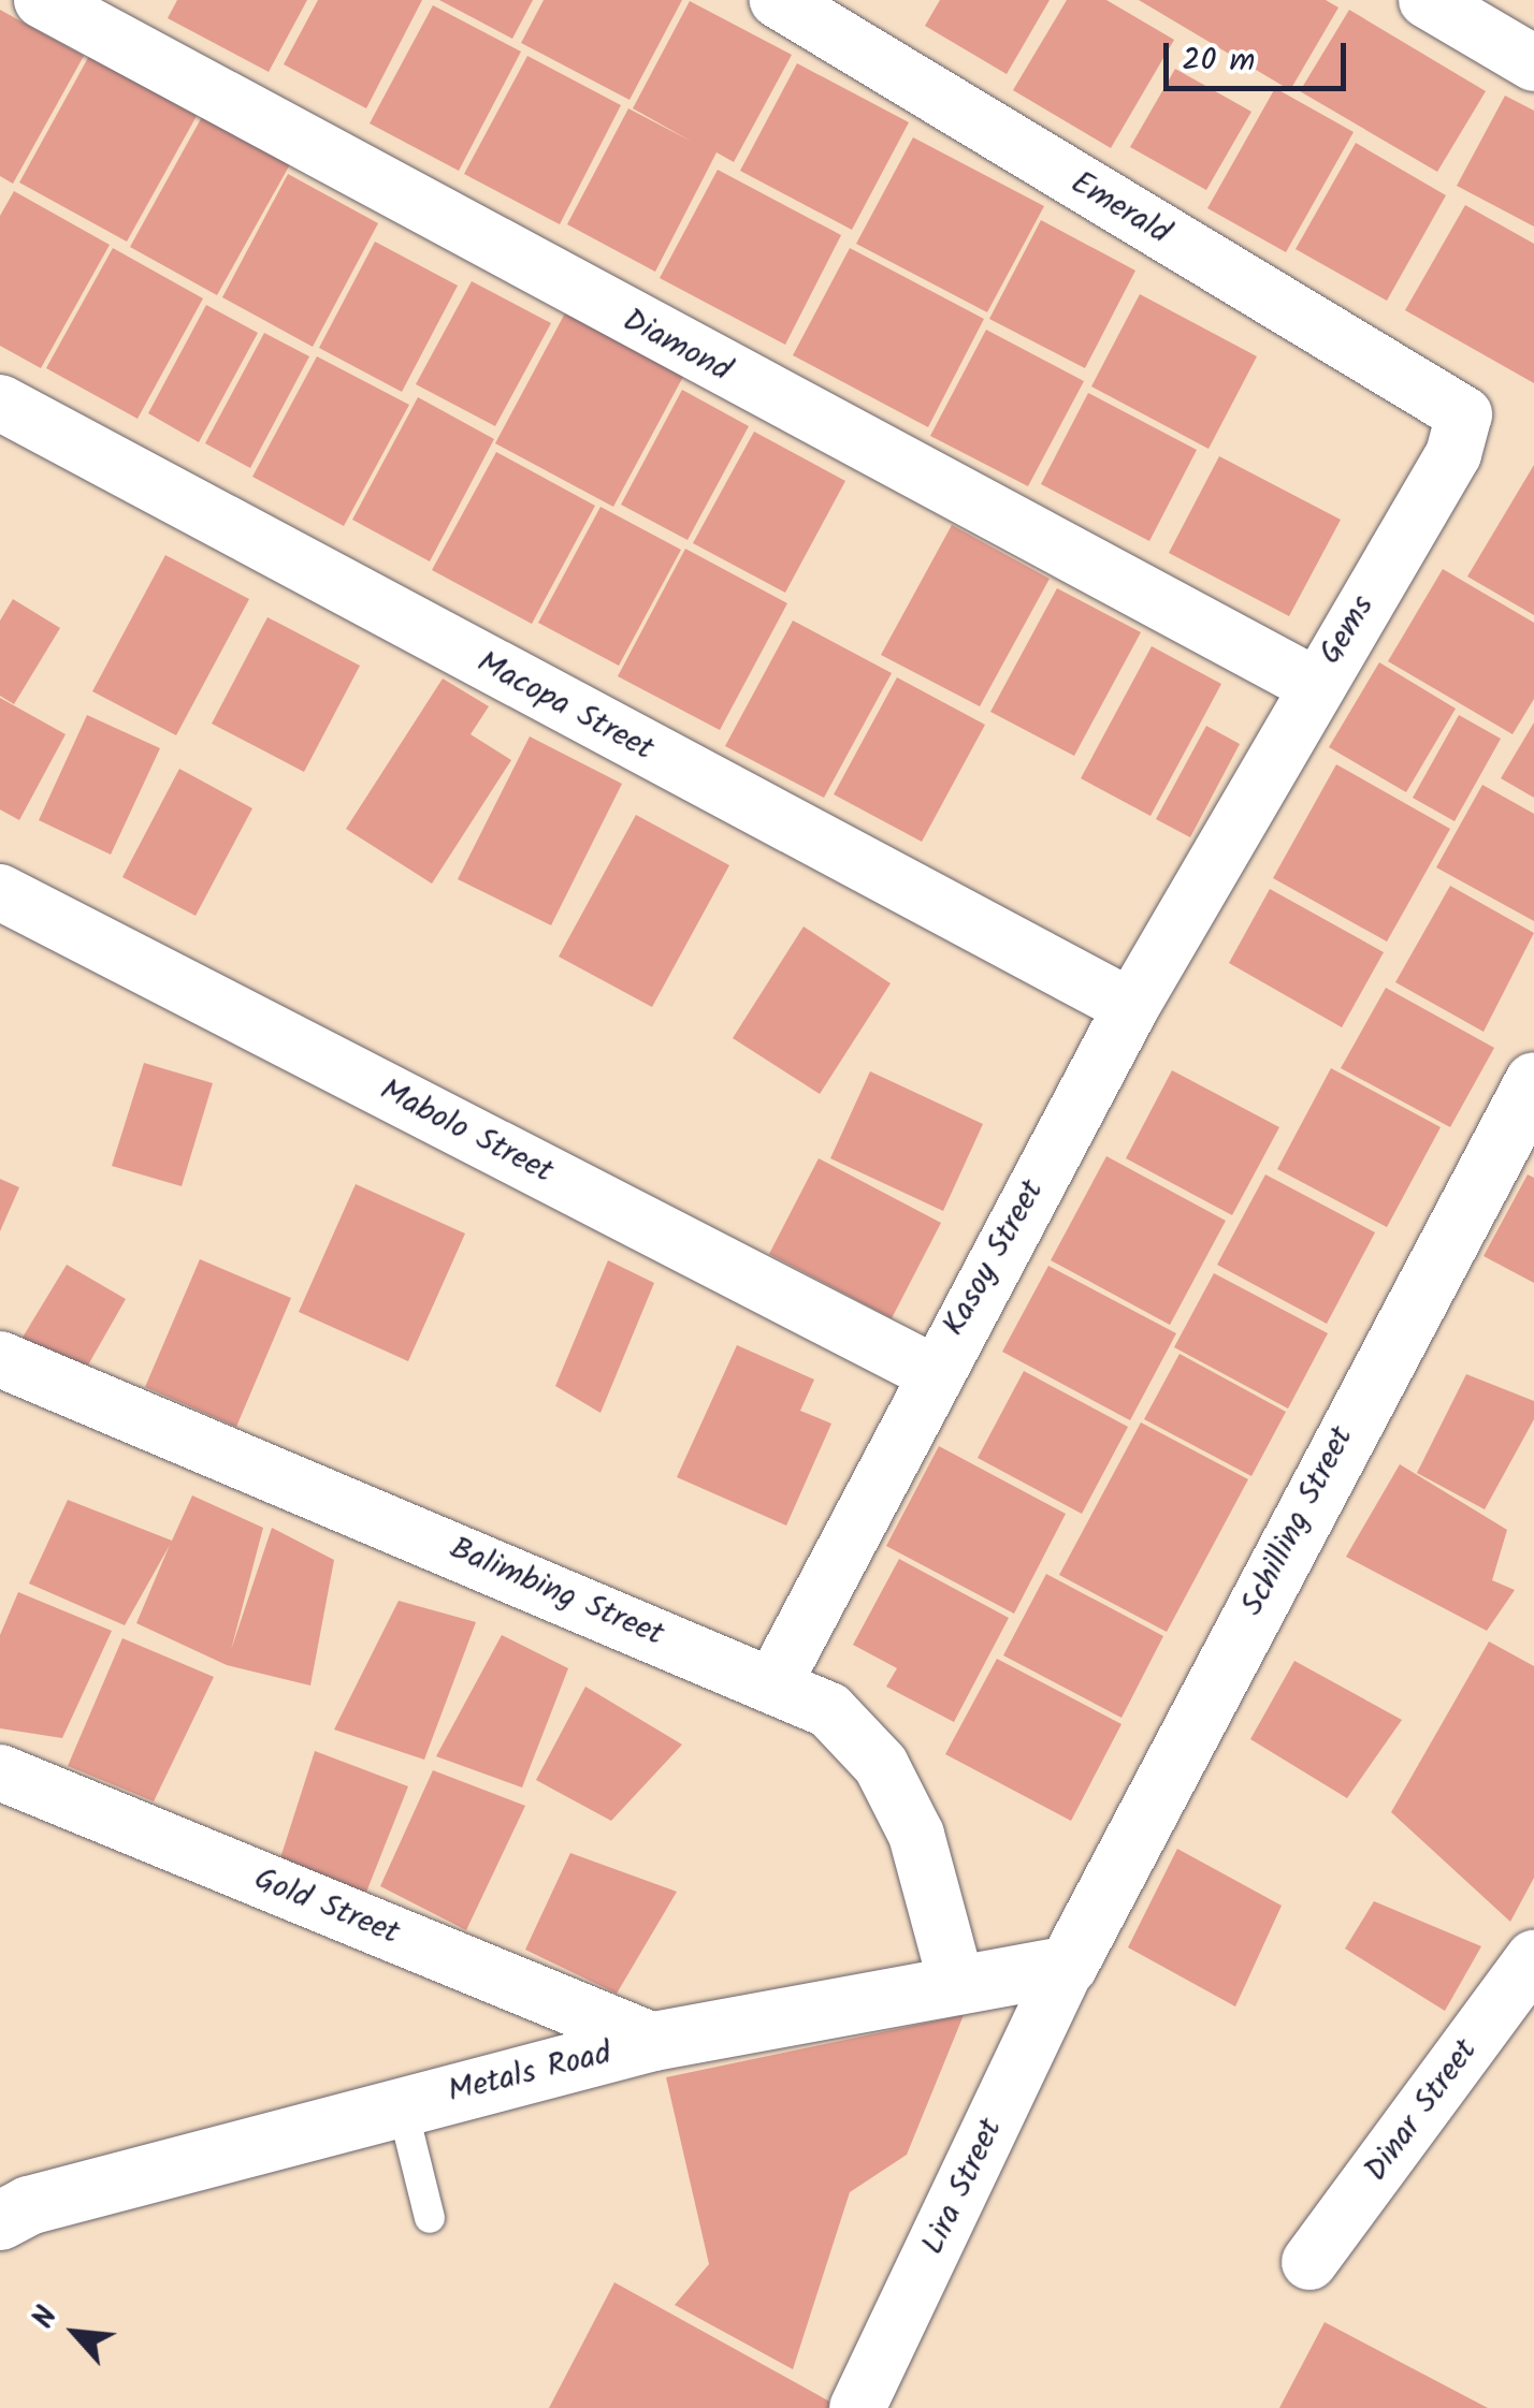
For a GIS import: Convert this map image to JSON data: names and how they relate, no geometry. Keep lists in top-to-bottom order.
{
  "streets": {
    "street": [
      "Emerald",
      "Diamond",
      "Gems",
      "Macopa Street",
      "Mabolo Street",
      "Kasoy Street",
      "Schilling Street",
      "Balimbing Street",
      "Gold Street",
      "Metals Road",
      "Dinar Street",
      "Lira Street"
    ]
  },
  "crossings": [
    ["Emerald", "Gems"],
    ["Diamond", "Gems"],
    ["Gems", "Kasoy Street"],
    ["Macopa Street", "Kasoy Street"],
    ["Mabolo Street", "Kasoy Street"],
    ["Kasoy Street", "Balimbing Street"],
    ["Schilling Street", "Metals Road"],
    ["Schilling Street", "Lira Street"],
    ["Balimbing Street", "Metals Road"],
    ["Gold Street", "Metals Road"],
    ["Metals Road", "Lira Street"]
  ],
  "scale_bar": "20 m",
  "north": "top left"
}
